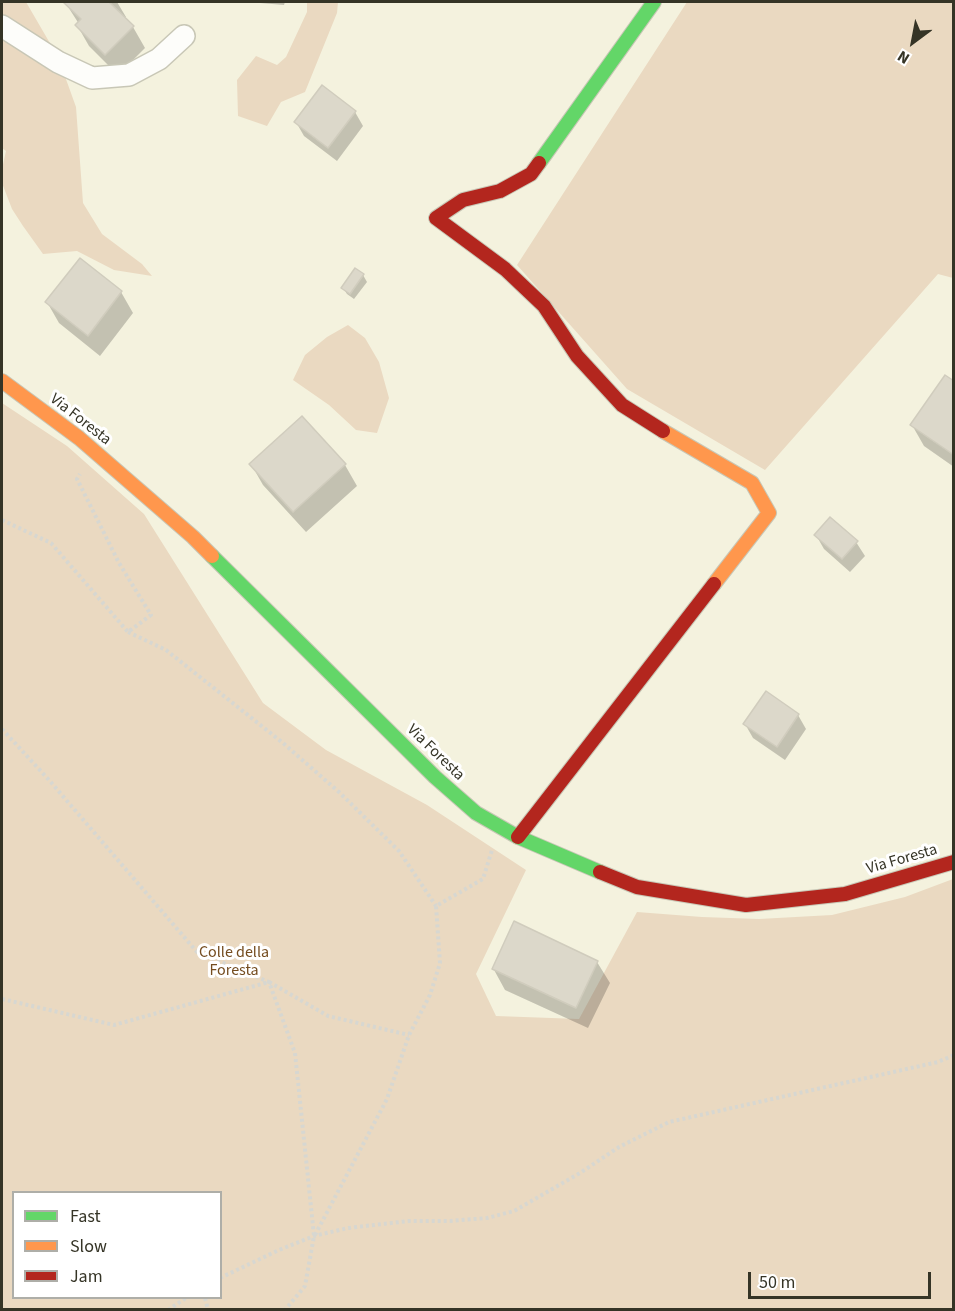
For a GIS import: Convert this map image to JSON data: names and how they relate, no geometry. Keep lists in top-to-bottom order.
{
  "streets": {
    "street": ["Via Foresta"]
  },
  "parks": ["Colle della Foresta"],
  "legend": ["Fast", "Slow", "Jam"],
  "scale_bar": "50 m",
  "north": "bottom left"
}
